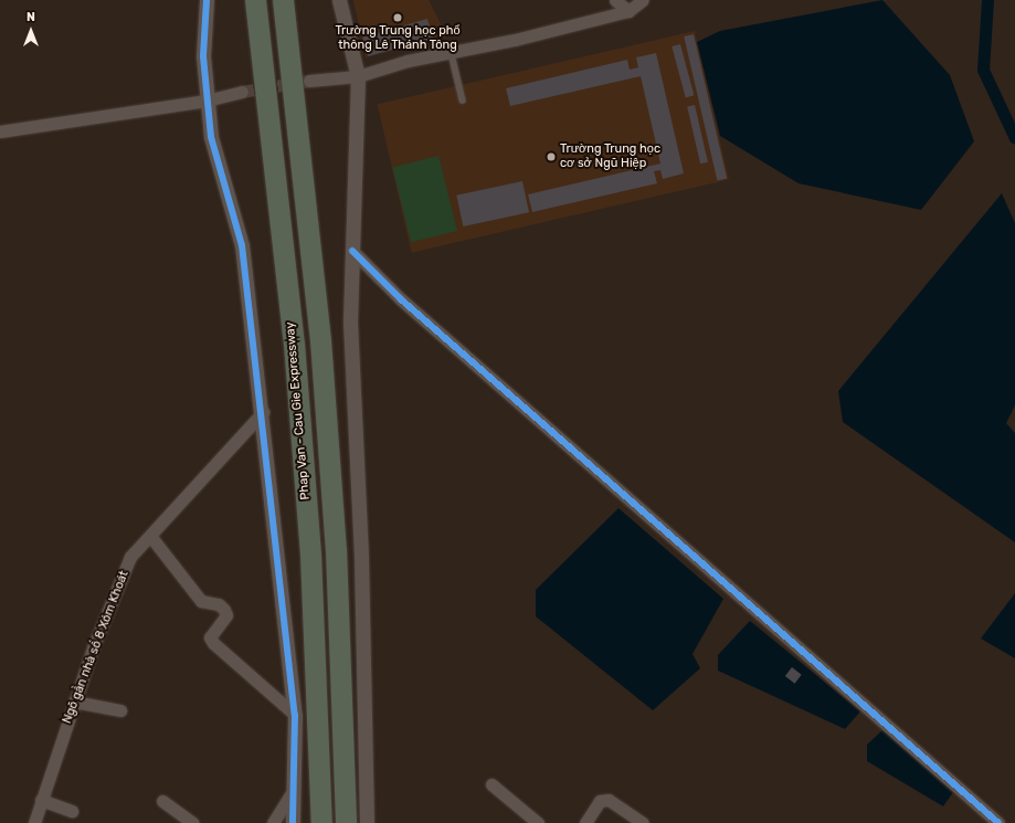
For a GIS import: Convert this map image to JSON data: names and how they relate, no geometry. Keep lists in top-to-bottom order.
{
  "streets": {
    "highway": ["Phap Van - Cau Gie Expressway"],
    "street": ["Ngõ gần nhà số 8 Xóm Khoát"]
  },
  "places": ["Trường Trung học phổ thông Lê Thánh Tông", "Trường Trung học cơ sở Ngũ Hiệp"],
  "north": "top"
}
